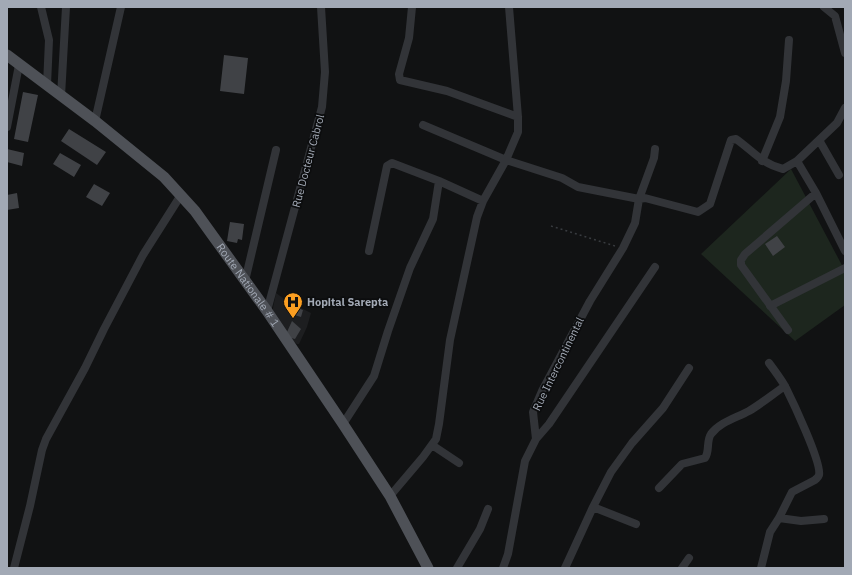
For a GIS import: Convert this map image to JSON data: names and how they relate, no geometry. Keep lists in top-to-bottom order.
{
  "streets": {
    "main road": ["Route Nationale # 1"],
    "street": ["Rue Docteur Cabrol", "Rue Intercontinental"]
  },
  "crossings": [
    ["Rue Docteur Cabrol", "Route Nationale # 1"]
  ],
  "places": {
    "hospital": ["Hopital Sarepta"]
  }
}
